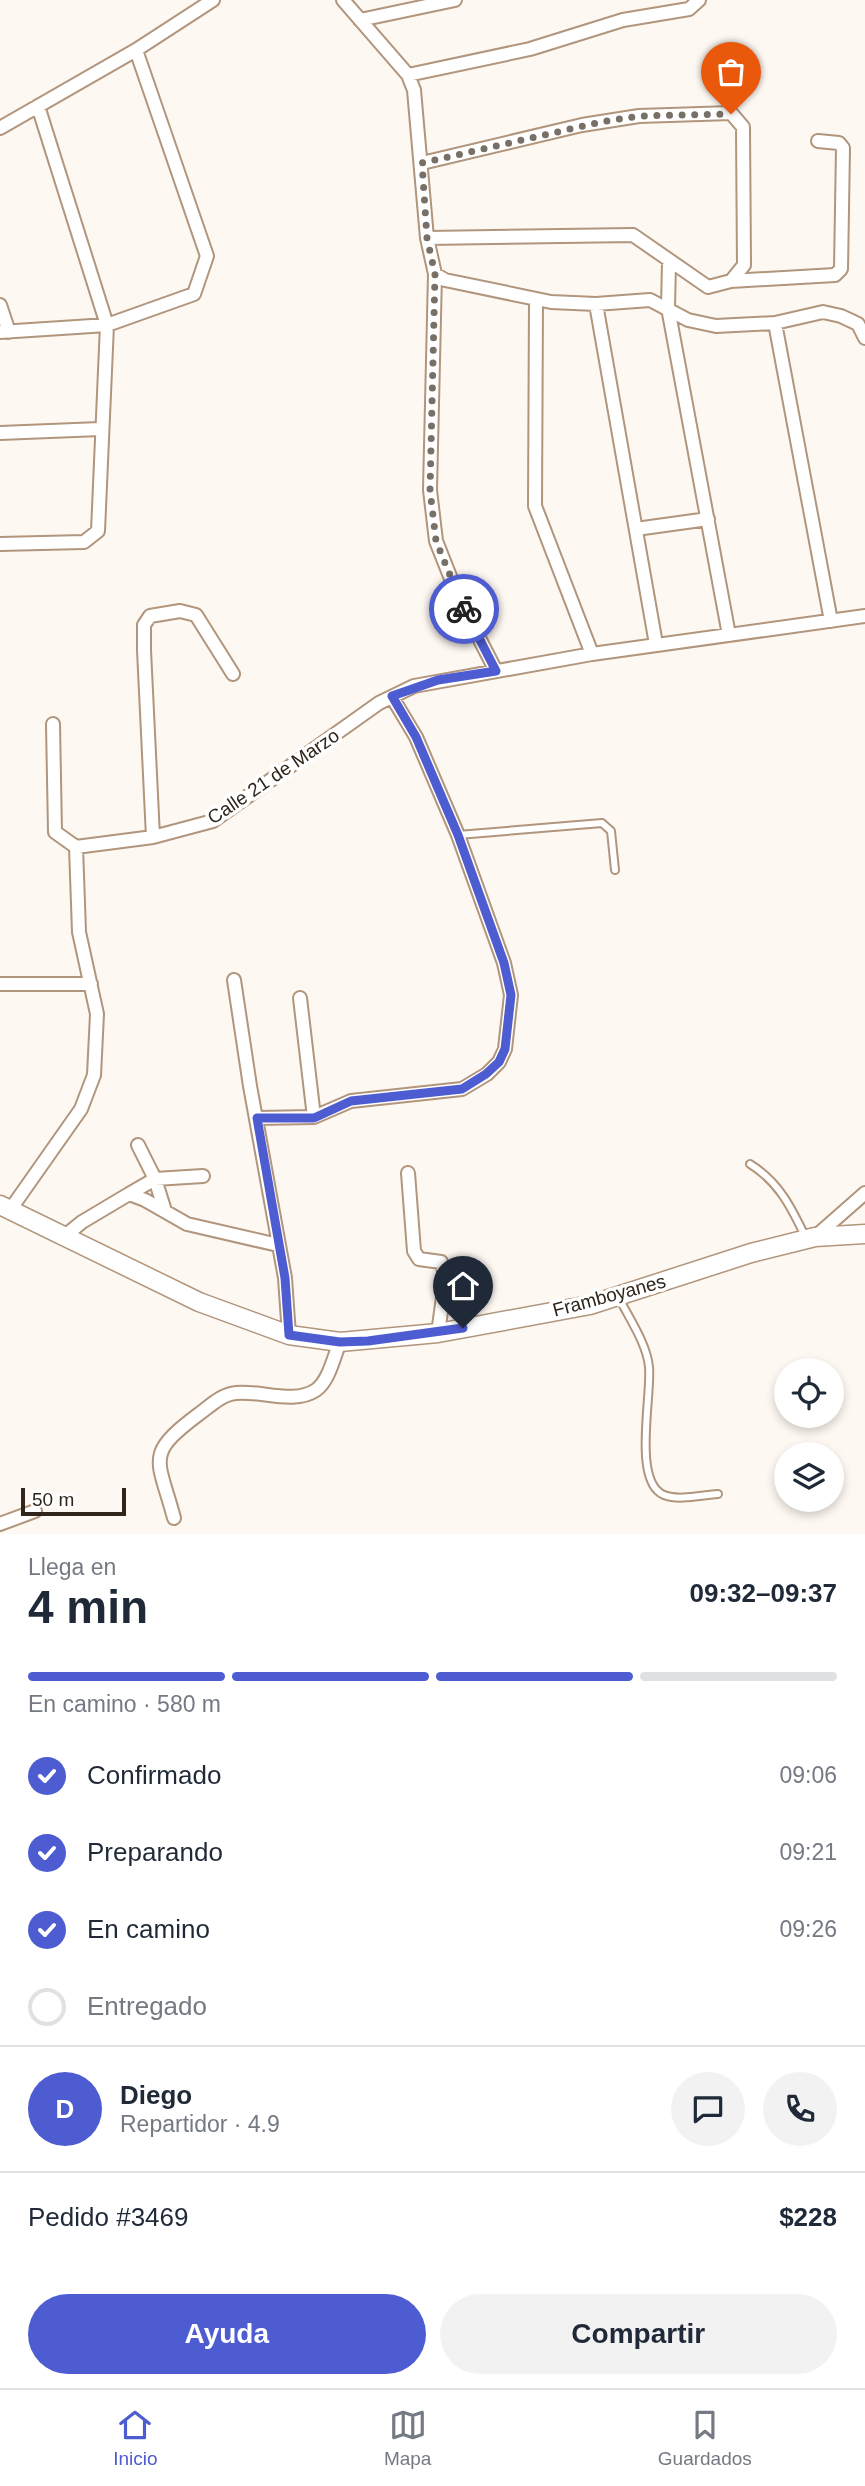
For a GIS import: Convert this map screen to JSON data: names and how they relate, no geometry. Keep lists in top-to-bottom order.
{
  "streets": {
    "main road": ["Framboyanes"],
    "street": ["Calle 21 de Marzo"]
  },
  "scale_bar": "50 m",
  "page": {
    "scale": "50 m",
    "heading": ["4 min", "Llega en", "09:32–09:37"],
    "panel": [
      "Diego",
      "Repartidor · 4.9",
      "Pedido #3469",
      "$228"
    ],
    "bar": "En camino · 580 m",
    "list": [
      ["Confirmado", "09:06"],
      ["Preparando", "09:21"],
      ["En camino", "09:26"],
      "Entregado"
    ],
    "round": "D",
    "buttons": ["Ayuda", "Compartir"],
    "tabs": ["Inicio", "Mapa", "Guardados"]
  }
}
